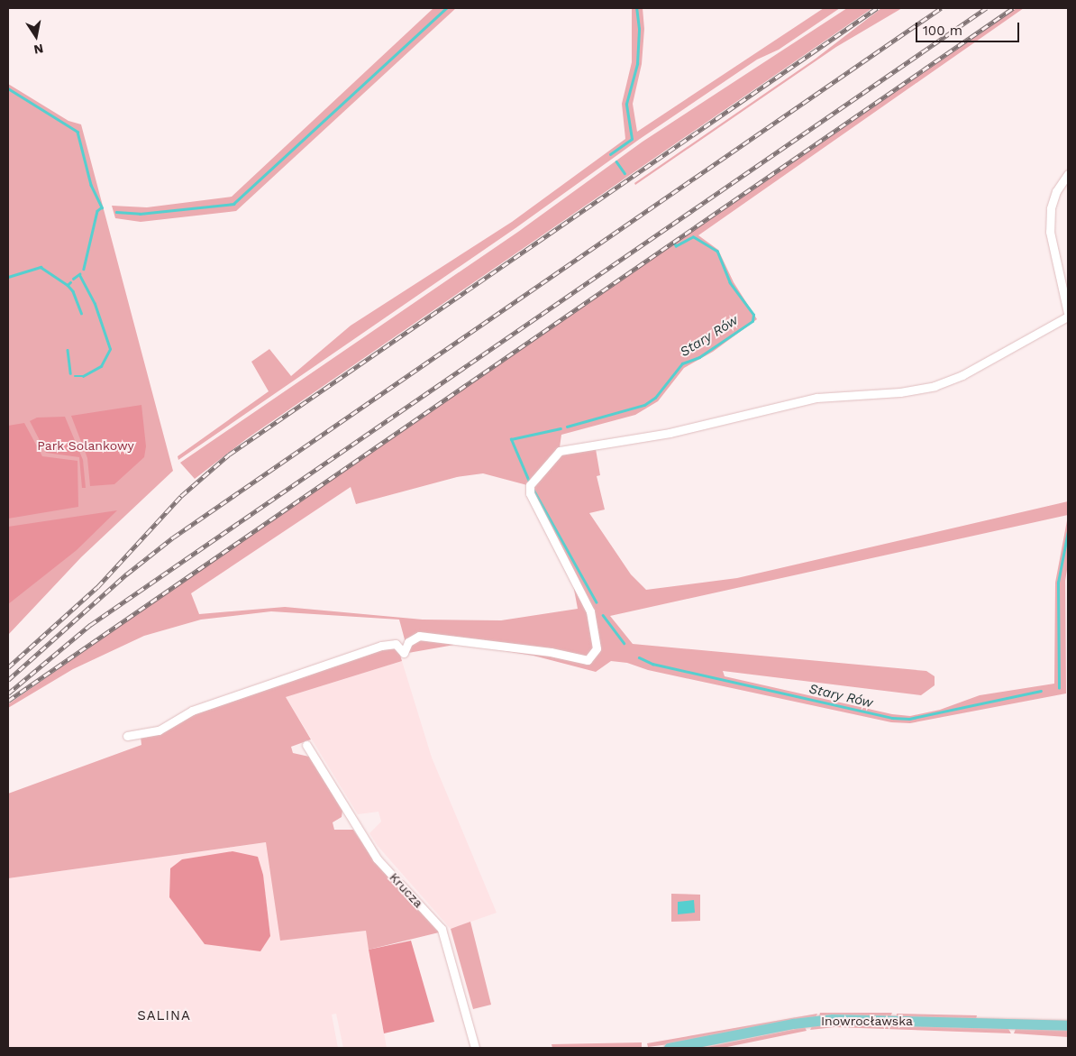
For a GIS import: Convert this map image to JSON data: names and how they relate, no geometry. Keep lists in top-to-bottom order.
{
  "streets": {
    "main road": ["Inowrocławska"],
    "street": ["Krucza"]
  },
  "districts": ["SALINA"],
  "water": ["Stary Rów"],
  "parks": ["Park Solankowy"],
  "scale_bar": "100 m",
  "north": "bottom"
}
